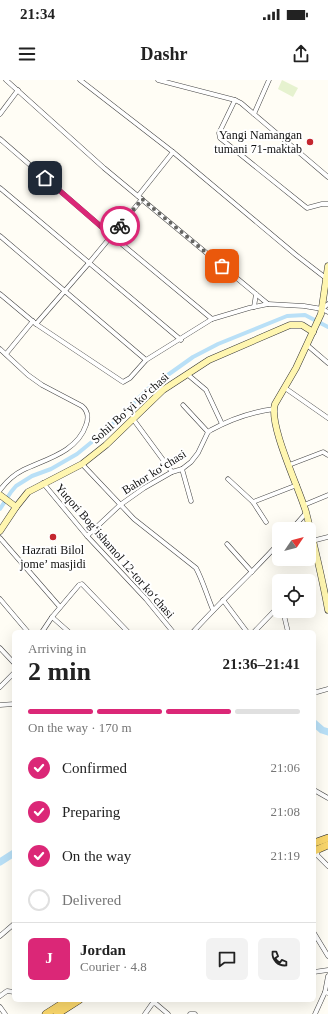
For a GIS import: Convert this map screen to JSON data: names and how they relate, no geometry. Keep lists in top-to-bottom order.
{
  "streets": {
    "main road": ["Sohil Boʻyi koʻchasi"],
    "street": ["Bahor koʻchasi", "Yuqori Bogʻishamol 12-tor koʻchasi"]
  },
  "crossings": [
    ["Sohil Boʻyi koʻchasi", "Yuqori Bogʻishamol 12-tor koʻchasi"],
    ["Bahor koʻchasi", "Yuqori Bogʻishamol 12-tor koʻchasi"]
  ],
  "places": ["Yangi Namangan tumani 71-maktab", "Hazrati Bilol jome’ masjidi"],
  "north": "top right",
  "page": {
    "status": "21:34",
    "header": "Dashr",
    "heading": ["2 min", "Arriving in", "21:36–21:41"],
    "panel": ["Jordan", "Courier · 4.8"],
    "bar": "On the way · 170 m",
    "list": [
      ["Confirmed", "21:06"],
      ["Preparing", "21:08"],
      ["On the way", "21:19"],
      "Delivered"
    ],
    "round": "J"
  }
}
